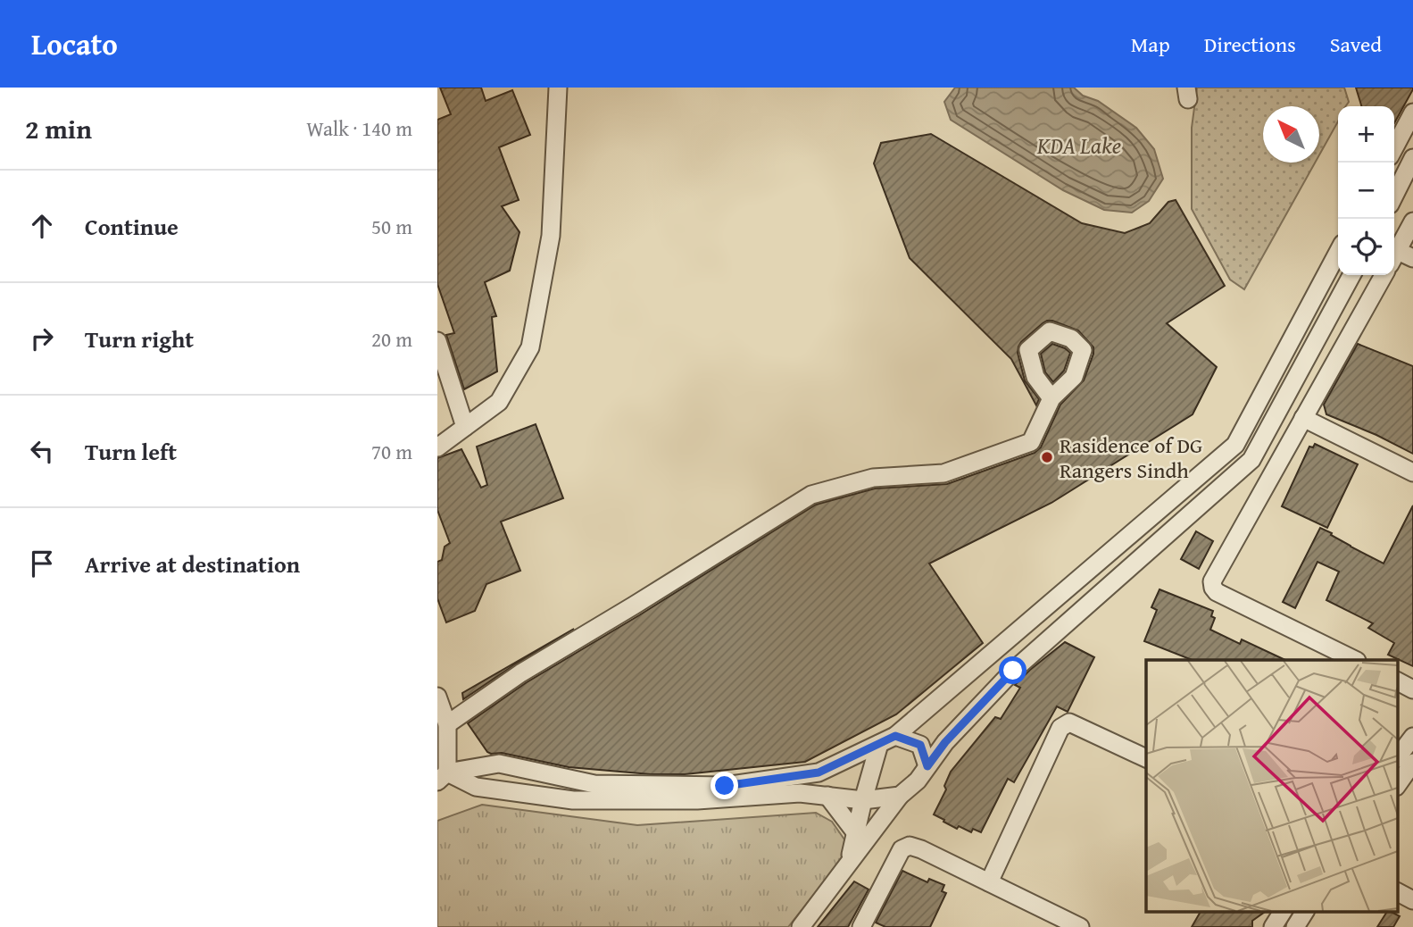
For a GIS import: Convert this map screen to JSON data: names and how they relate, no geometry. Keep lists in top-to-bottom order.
{
  "water": ["KDA Lake"],
  "places": ["Rasidence of DG Rangers Sindh"],
  "north": "top left",
  "page": {
    "header": "Locato",
    "nav": ["Map", "Directions", "Saved"],
    "heading": ["2 min", "Walk · 140 m"],
    "map_buttons": ["+", "−"],
    "list": [
      ["Continue", "50 m"],
      ["Turn right", "20 m"],
      ["Turn left", "70 m"],
      "Arrive at destination"
    ]
  }
}
